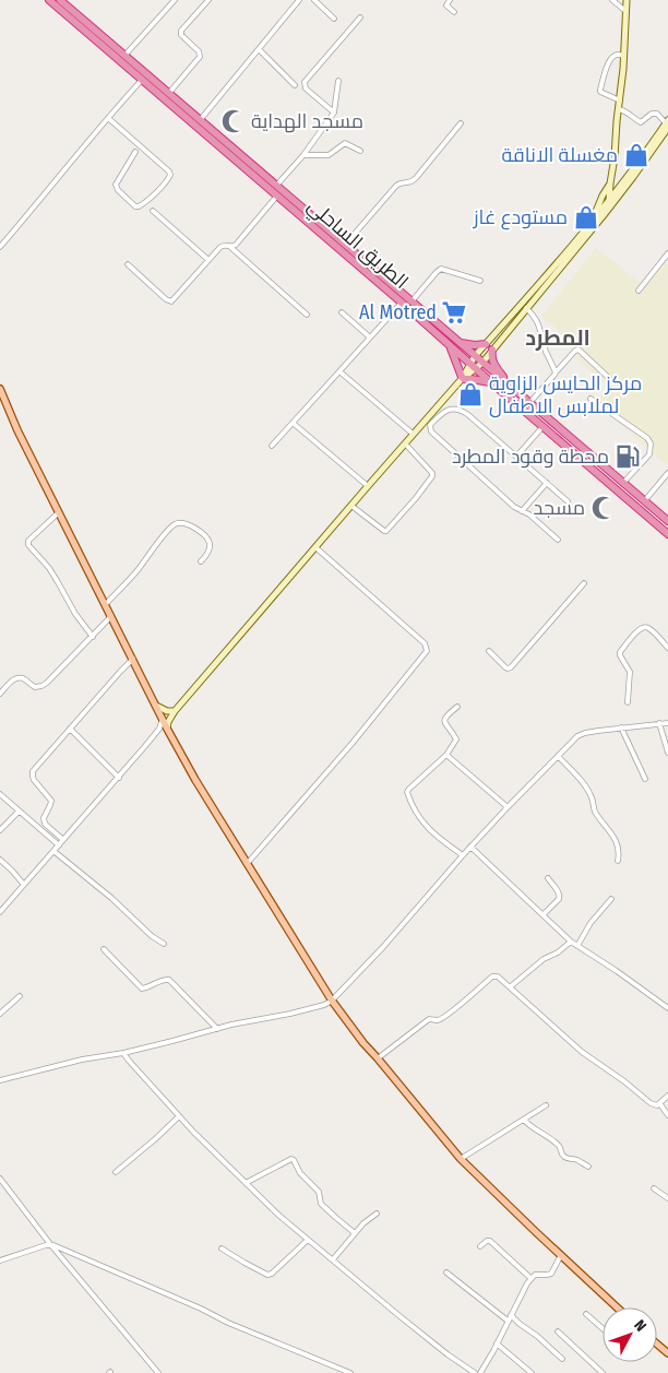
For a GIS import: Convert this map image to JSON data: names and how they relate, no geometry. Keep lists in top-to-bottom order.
{
  "streets": {
    "highway": ["الطريق الساحلي"]
  },
  "districts": ["المطرد"],
  "places": {
    "mosque": ["مسجد الهداية", "مسجد"],
    "shop": ["مغسلة الاناقة", "مستودع غاز", "مركز الحايس الزاوية لملابس الاطفال"],
    "supermarket": ["Al Motred"],
    "fuel station": ["محطة وقود المطرد"]
  },
  "north": "top right"
}
